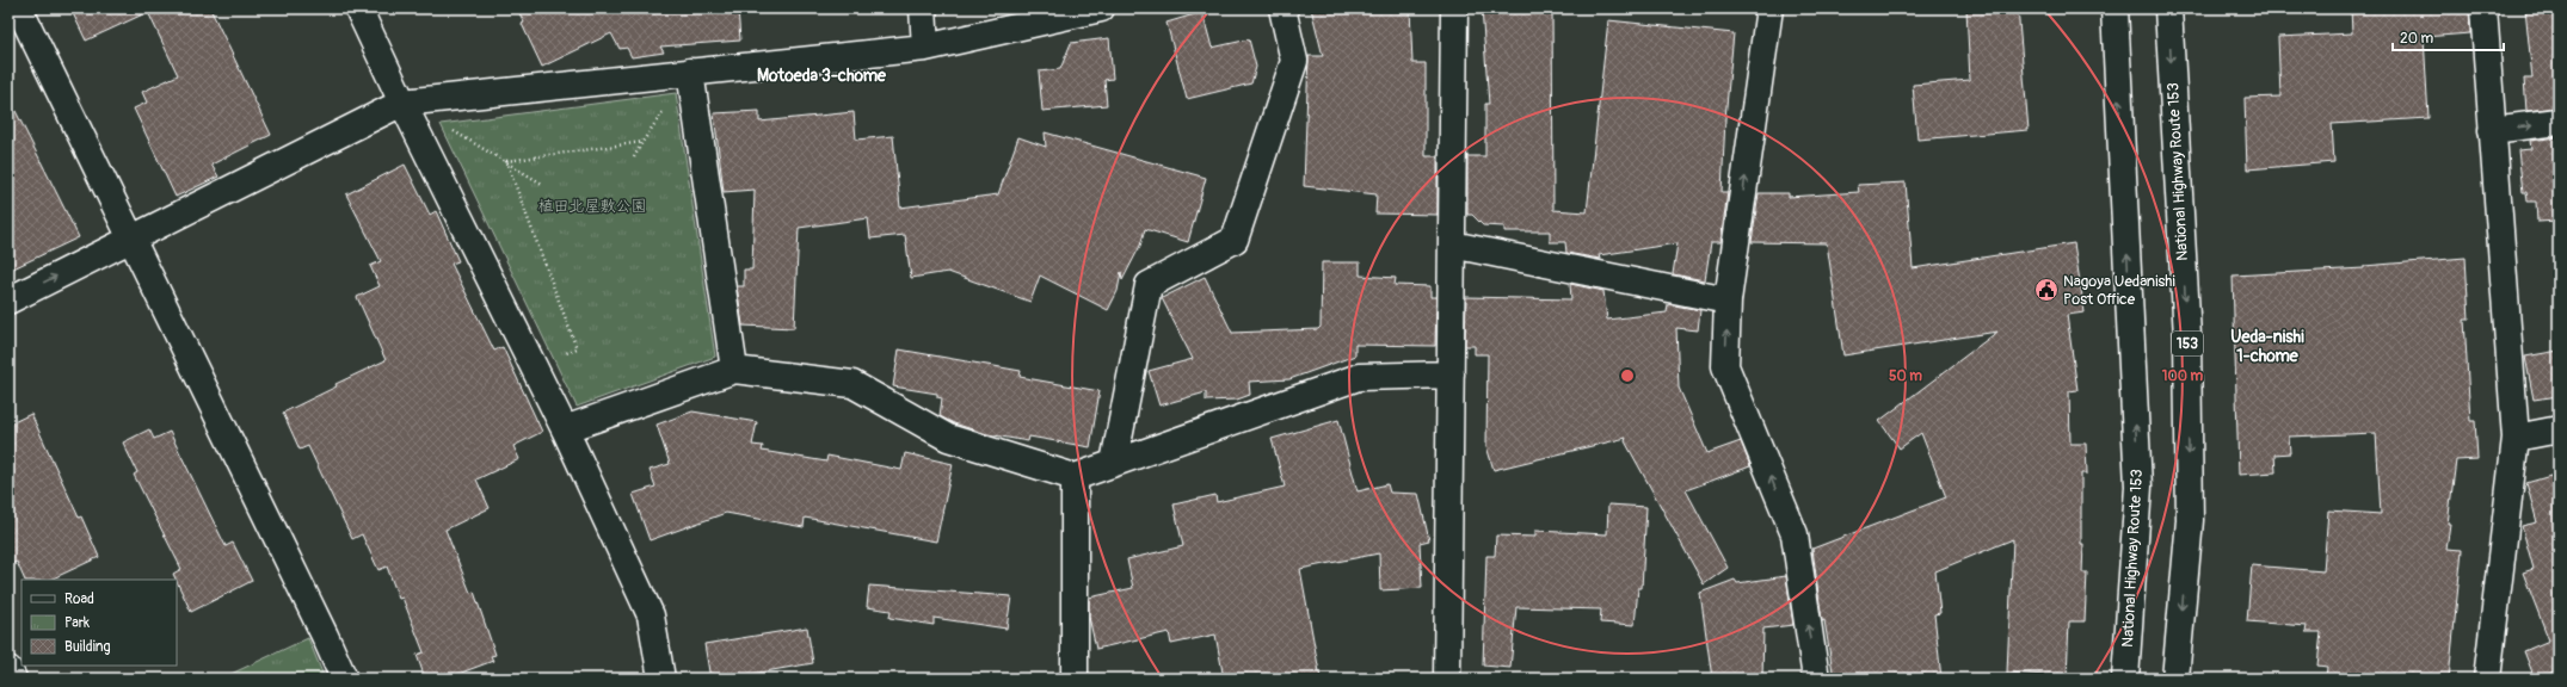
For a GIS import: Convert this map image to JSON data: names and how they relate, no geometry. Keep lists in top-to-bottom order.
{
  "streets": {
    "main road": ["National Highway Route 153", "153"]
  },
  "districts": ["Motoeda 3-chome", "Ueda-nishi 1-chome"],
  "parks": ["植田北屋敷公園"],
  "places": {
    "public building": ["Nagoya Uedanishi Post Office"]
  },
  "legend": ["Road", "Park", "Building"],
  "scale_bar": "20 m",
  "rings": ["50 m", "100 m"]
}
